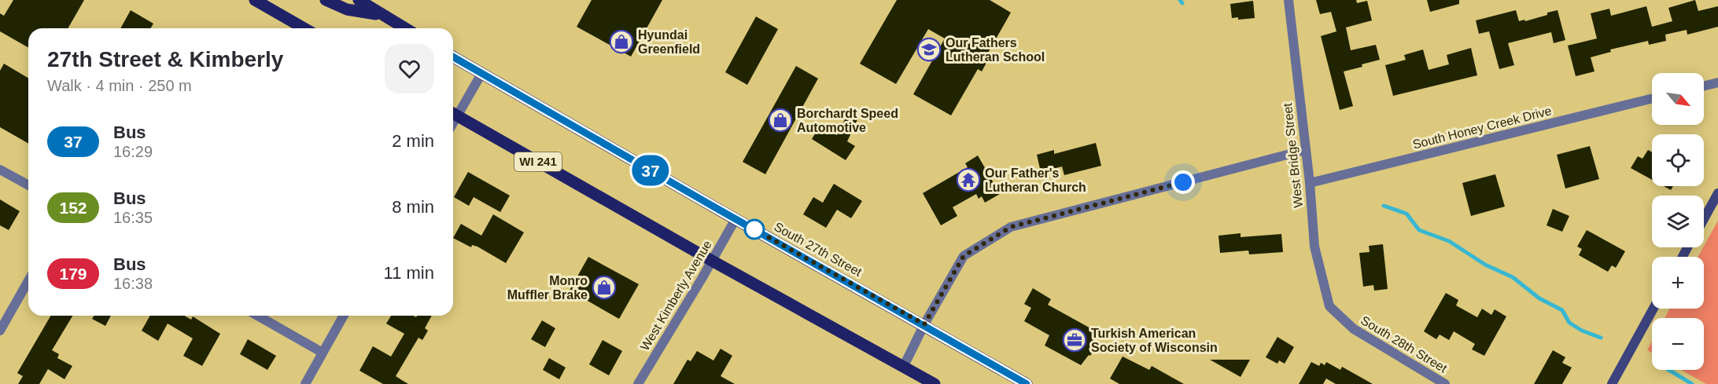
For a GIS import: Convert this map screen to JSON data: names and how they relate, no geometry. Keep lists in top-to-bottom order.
{
  "streets": {
    "main road": ["WI 241", "South 27th Street"],
    "street": [
      "South Honey Creek Drive",
      "West Bridge Street",
      "West Kimberly Avenue",
      "South 28th Street"
    ]
  },
  "crossings": [
    ["South Honey Creek Drive", "West Bridge Street"],
    ["West Bridge Street", "South 28th Street"],
    ["WI 241", "West Kimberly Avenue"],
    ["South 27th Street", "West Kimberly Avenue"]
  ],
  "places": {
    "shop": ["Hyundai Greenfield", "Borchardt Speed Automotive", "Monro Muffler Brake"],
    "school or university": ["Our Fathers Lutheran School"],
    "temple": ["Our Father's Lutheran Church"],
    "office": ["Turkish American Society of Wisconsin"]
  },
  "lines": ["bus line 37"],
  "north": "bottom right",
  "page": {
    "on_map": "37",
    "heading": ["27th Street & Kimberly", "Walk · 4 min · 250 m"],
    "map_buttons": ["+", "−"],
    "list": [
      {
        "mark": "37",
        "name": "Bus",
        "note": "16:29",
        "value": "2 min"
      },
      {
        "mark": "152",
        "name": "Bus",
        "note": "16:35",
        "value": "8 min"
      },
      {
        "mark": "179",
        "name": "Bus",
        "note": "16:38",
        "value": "11 min"
      }
    ]
  }
}
